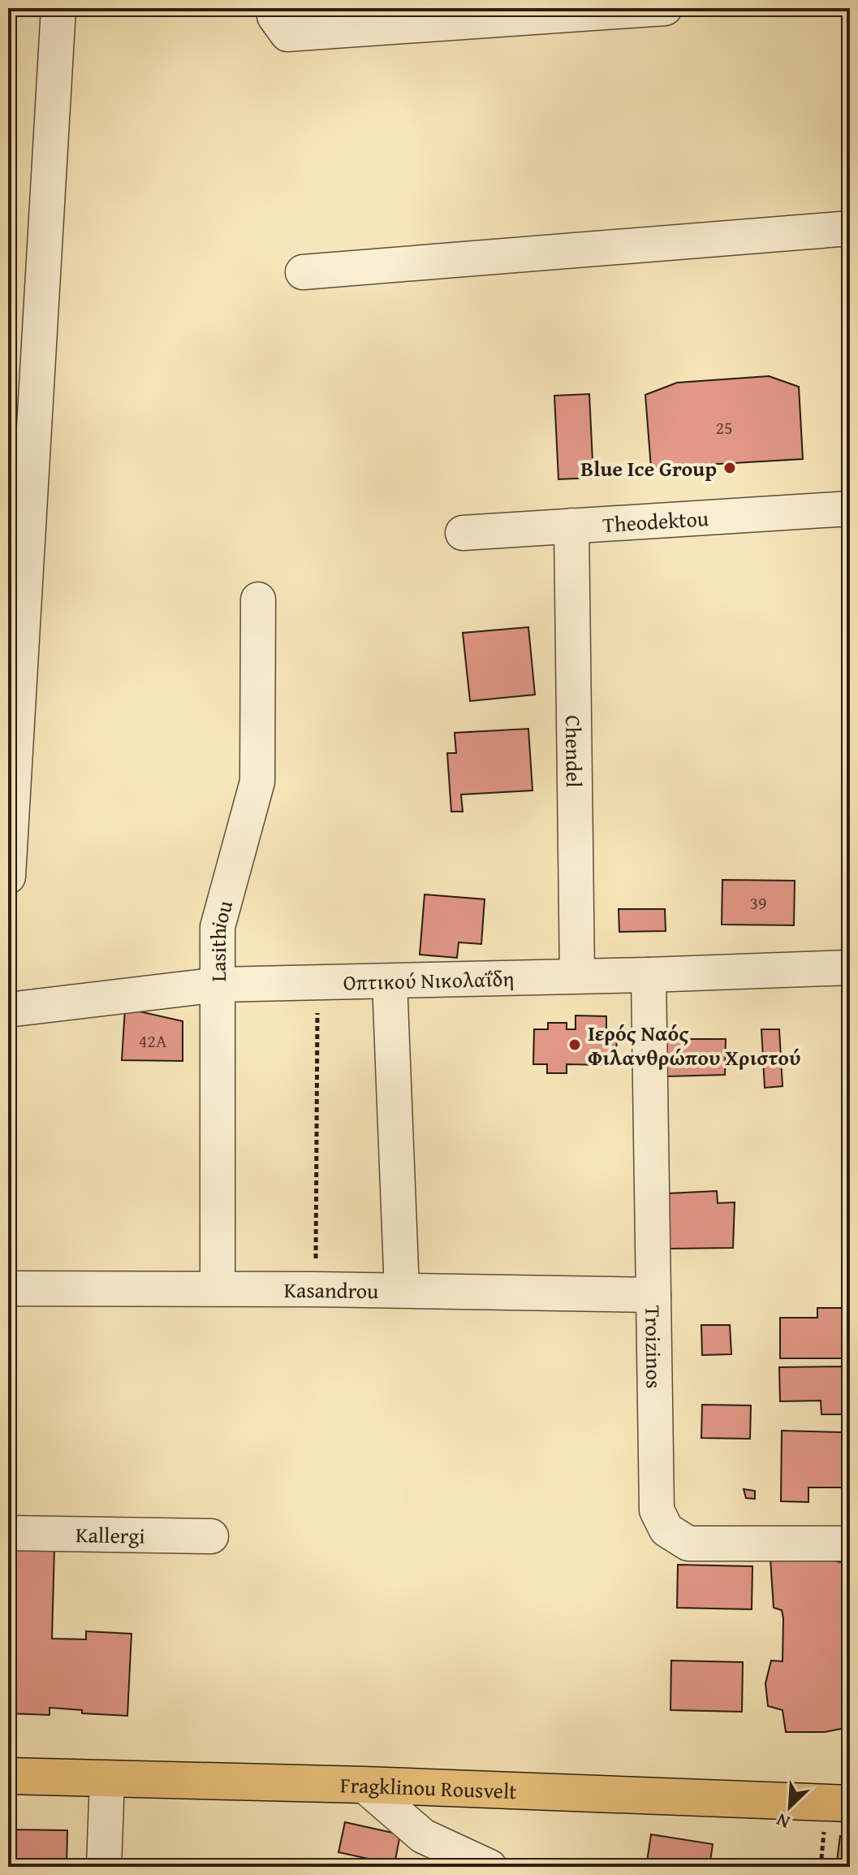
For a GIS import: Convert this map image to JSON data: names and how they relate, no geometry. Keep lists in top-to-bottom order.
{
  "streets": {
    "main road": ["Fragklinou Rousvelt"],
    "street": [
      "Theodektou",
      "Chendel",
      "Lasithiou",
      "Οπτικού Νικολαΐδη",
      "Kasandrou",
      "Troizinos",
      "Kallergi"
    ]
  },
  "crossings": [
    ["Theodektou", "Chendel"],
    ["Chendel", "Οπτικού Νικολαΐδη"],
    ["Lasithiou", "Οπτικού Νικολαΐδη"],
    ["Lasithiou", "Kasandrou"],
    ["Οπτικού Νικολαΐδη", "Troizinos"],
    ["Kasandrou", "Troizinos"]
  ],
  "places": ["Blue Ice Group", "Ιερός Ναός Φιλανθρώπου Χριστού"],
  "house_numbers": ["25", "39", "42A"],
  "north": "bottom left"
}
